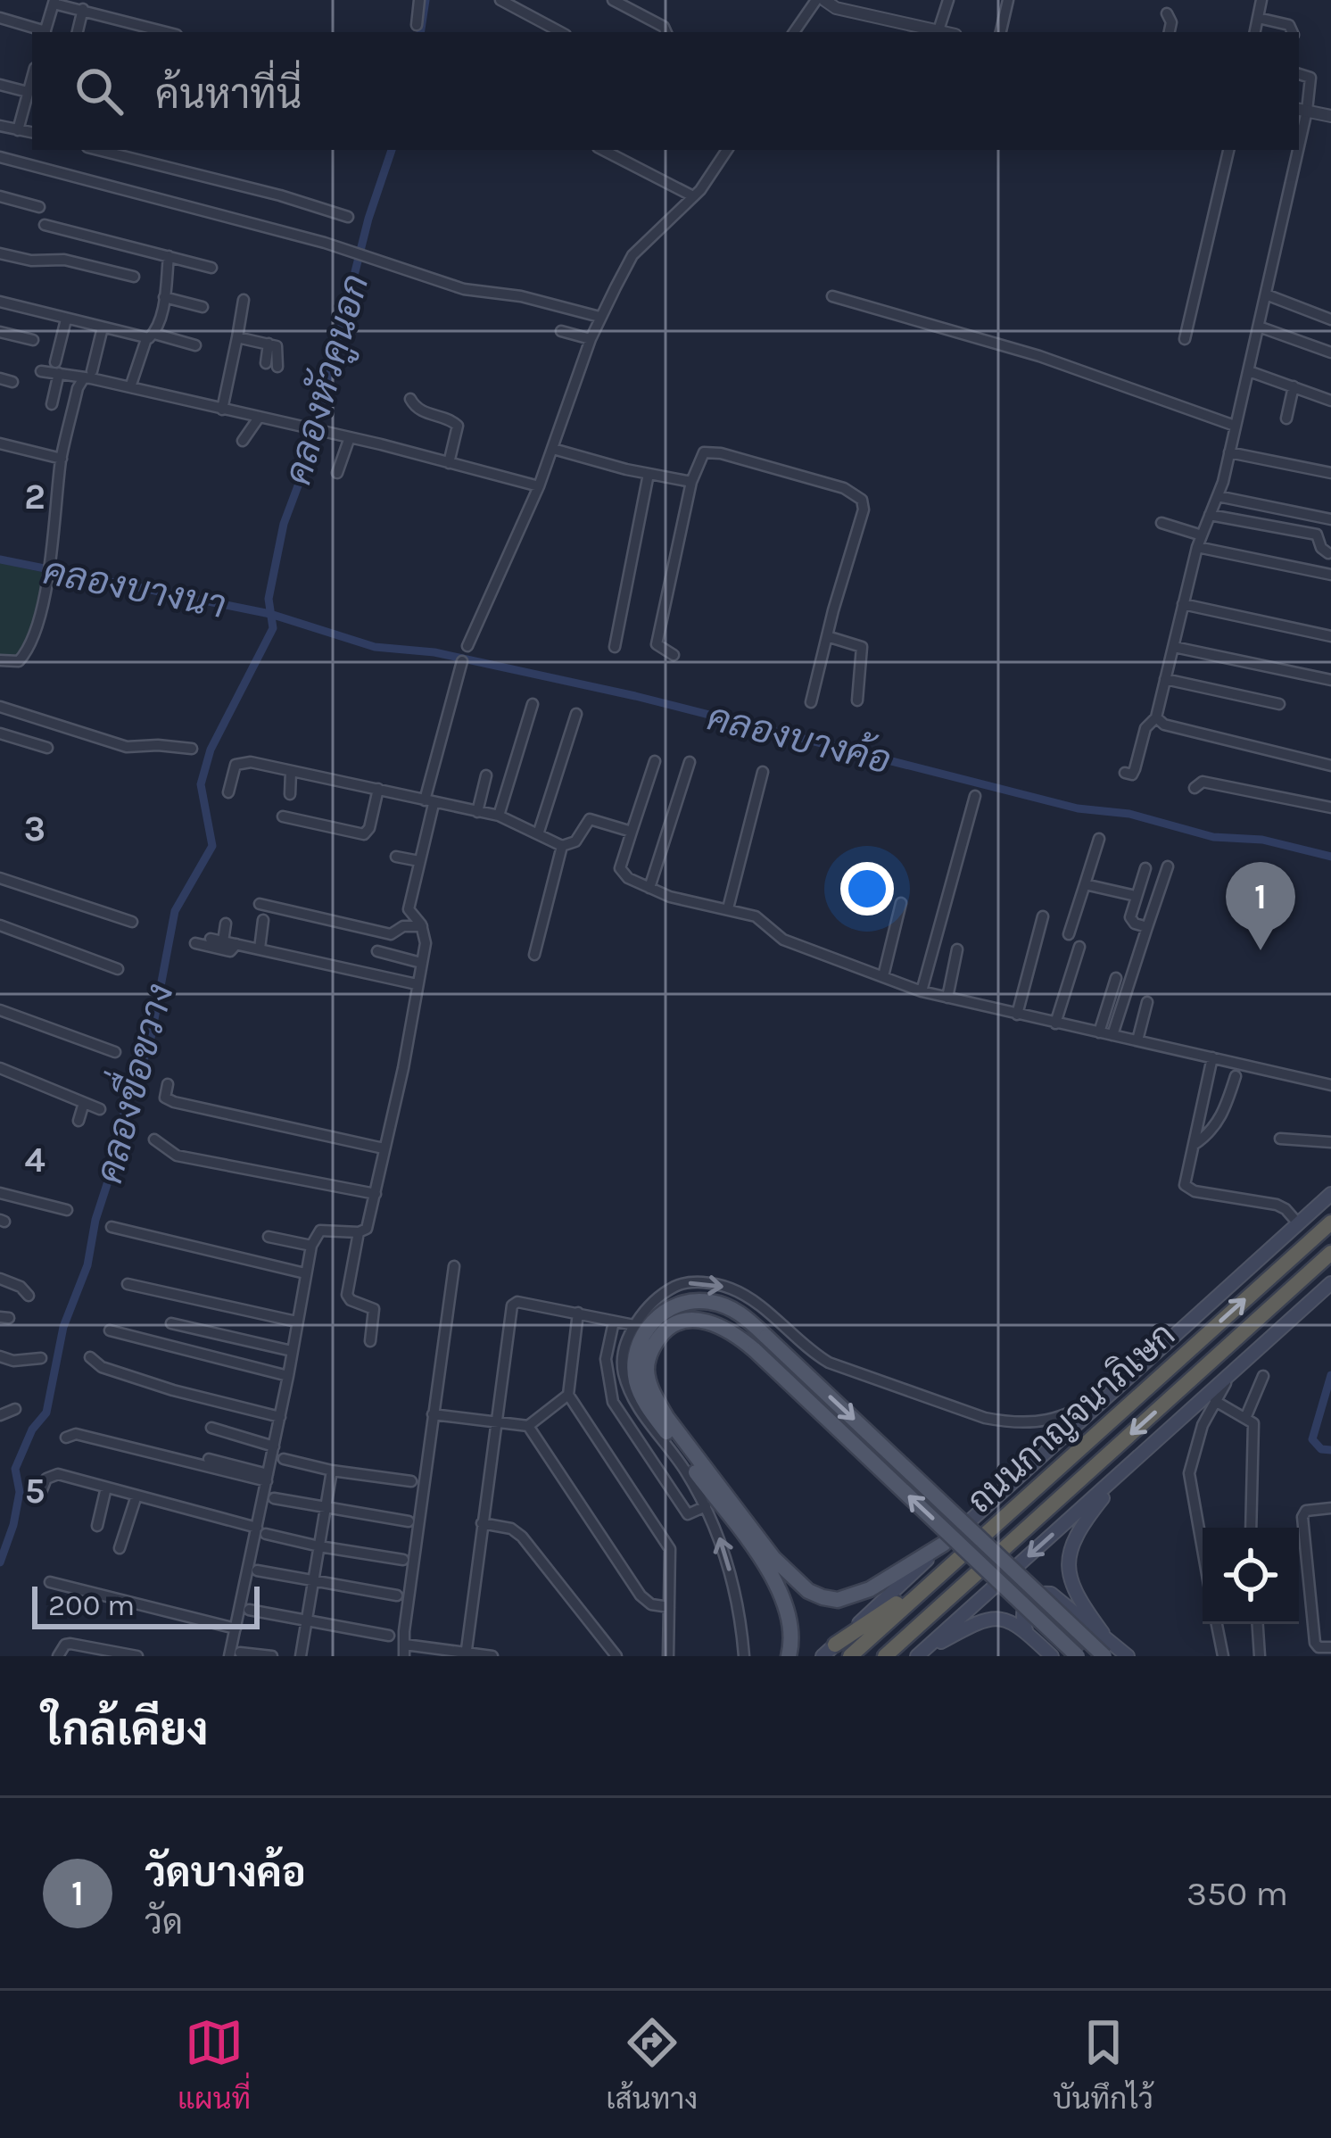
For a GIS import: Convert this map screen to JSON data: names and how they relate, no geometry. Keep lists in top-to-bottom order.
{
  "streets": {
    "highway": ["ถนนกาญจนาภิเษก"]
  },
  "water": [
    "คลองหัวคูนอก",
    "คลองบางนา",
    "คลองบางค้อ",
    "คลองขื่อขวาง"
  ],
  "scale_bar": "200 m",
  "page": {
    "search": "ค้นหาที่นี่",
    "pins": "1",
    "scale": "200 m",
    "heading": "ใกล้เคียง",
    "list": [
      {
        "mark": "1",
        "name": "วัดบางค้อ",
        "note": "วัด",
        "value": "350 m"
      }
    ],
    "nav": ["แผนที่", "เส้นทาง", "บันทึกไว้"]
  },
  "grid": {
    "rows": [
      "2",
      "3",
      "4",
      "5"
    ]
  }
}
